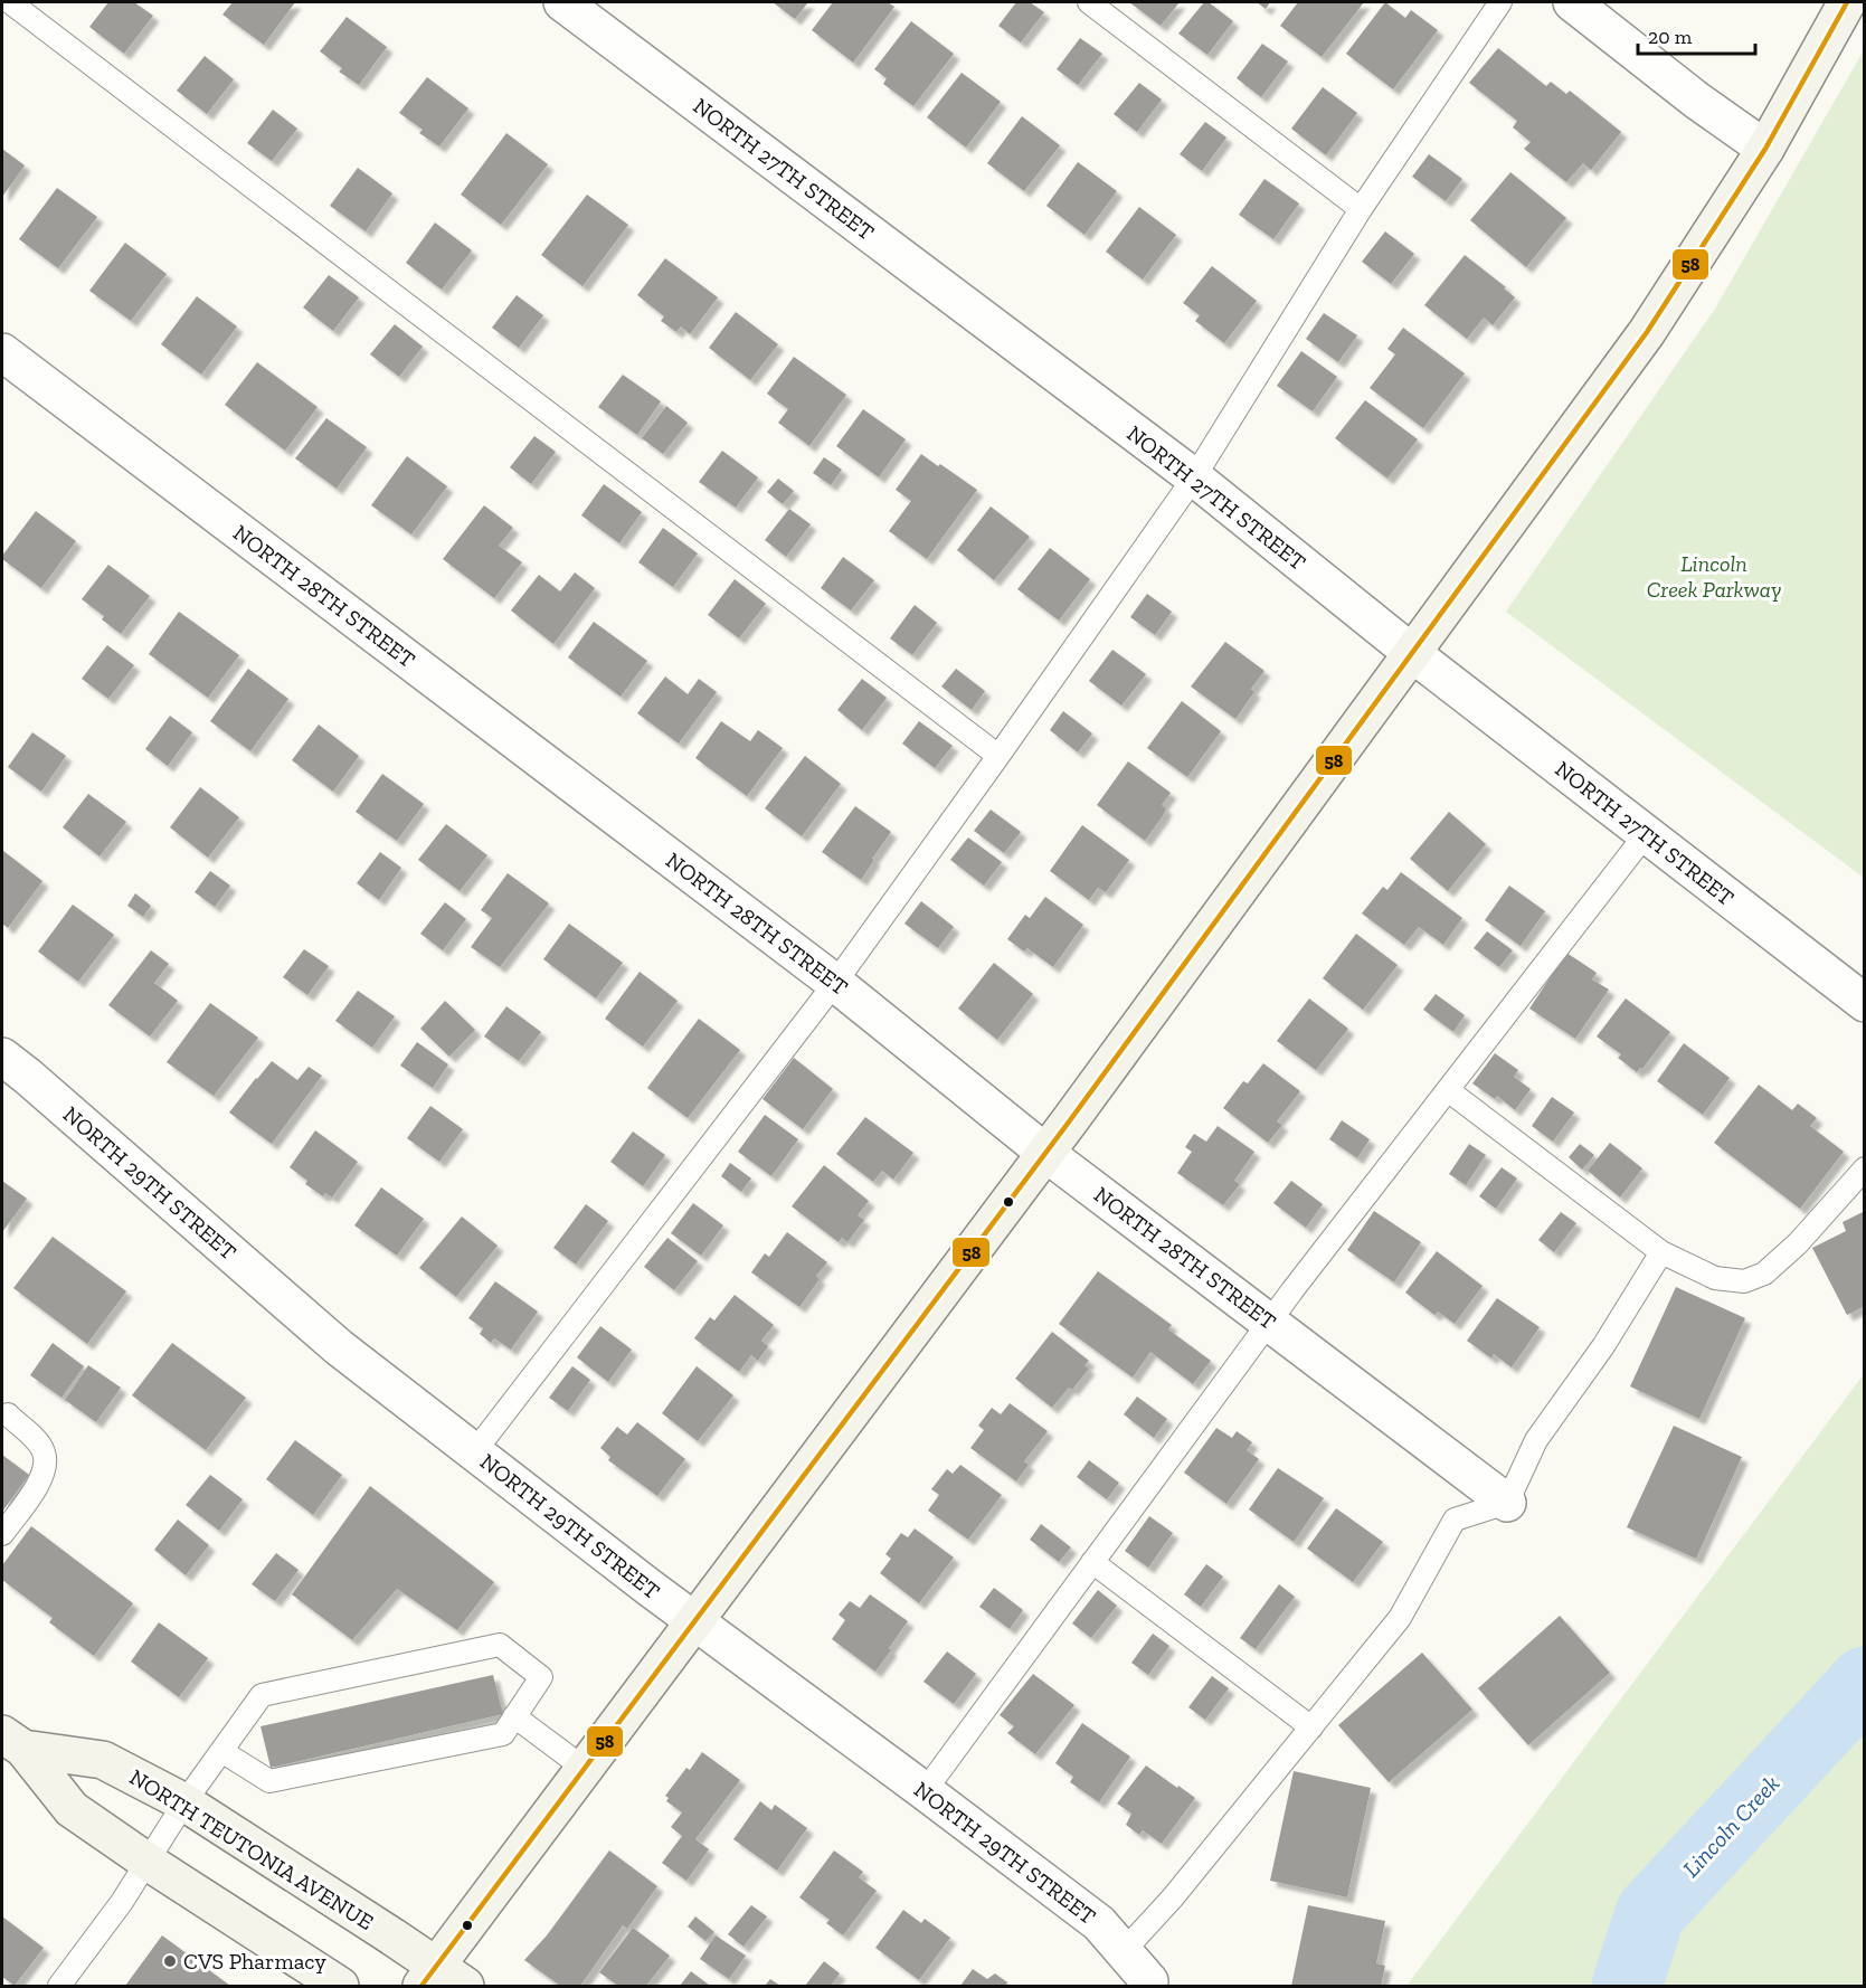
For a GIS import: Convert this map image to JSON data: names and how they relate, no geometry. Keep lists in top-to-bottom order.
{
  "streets": {
    "street": [
      "NORTH 27TH STREET",
      "NORTH 28TH STREET",
      "NORTH 29TH STREET",
      "NORTH TEUTONIA AVENUE"
    ]
  },
  "water": ["Lincoln Creek"],
  "parks": ["Lincoln Creek Parkway"],
  "places": ["CVS Pharmacy"],
  "lines": ["transit line 58"],
  "scale_bar": "20 m"
}
